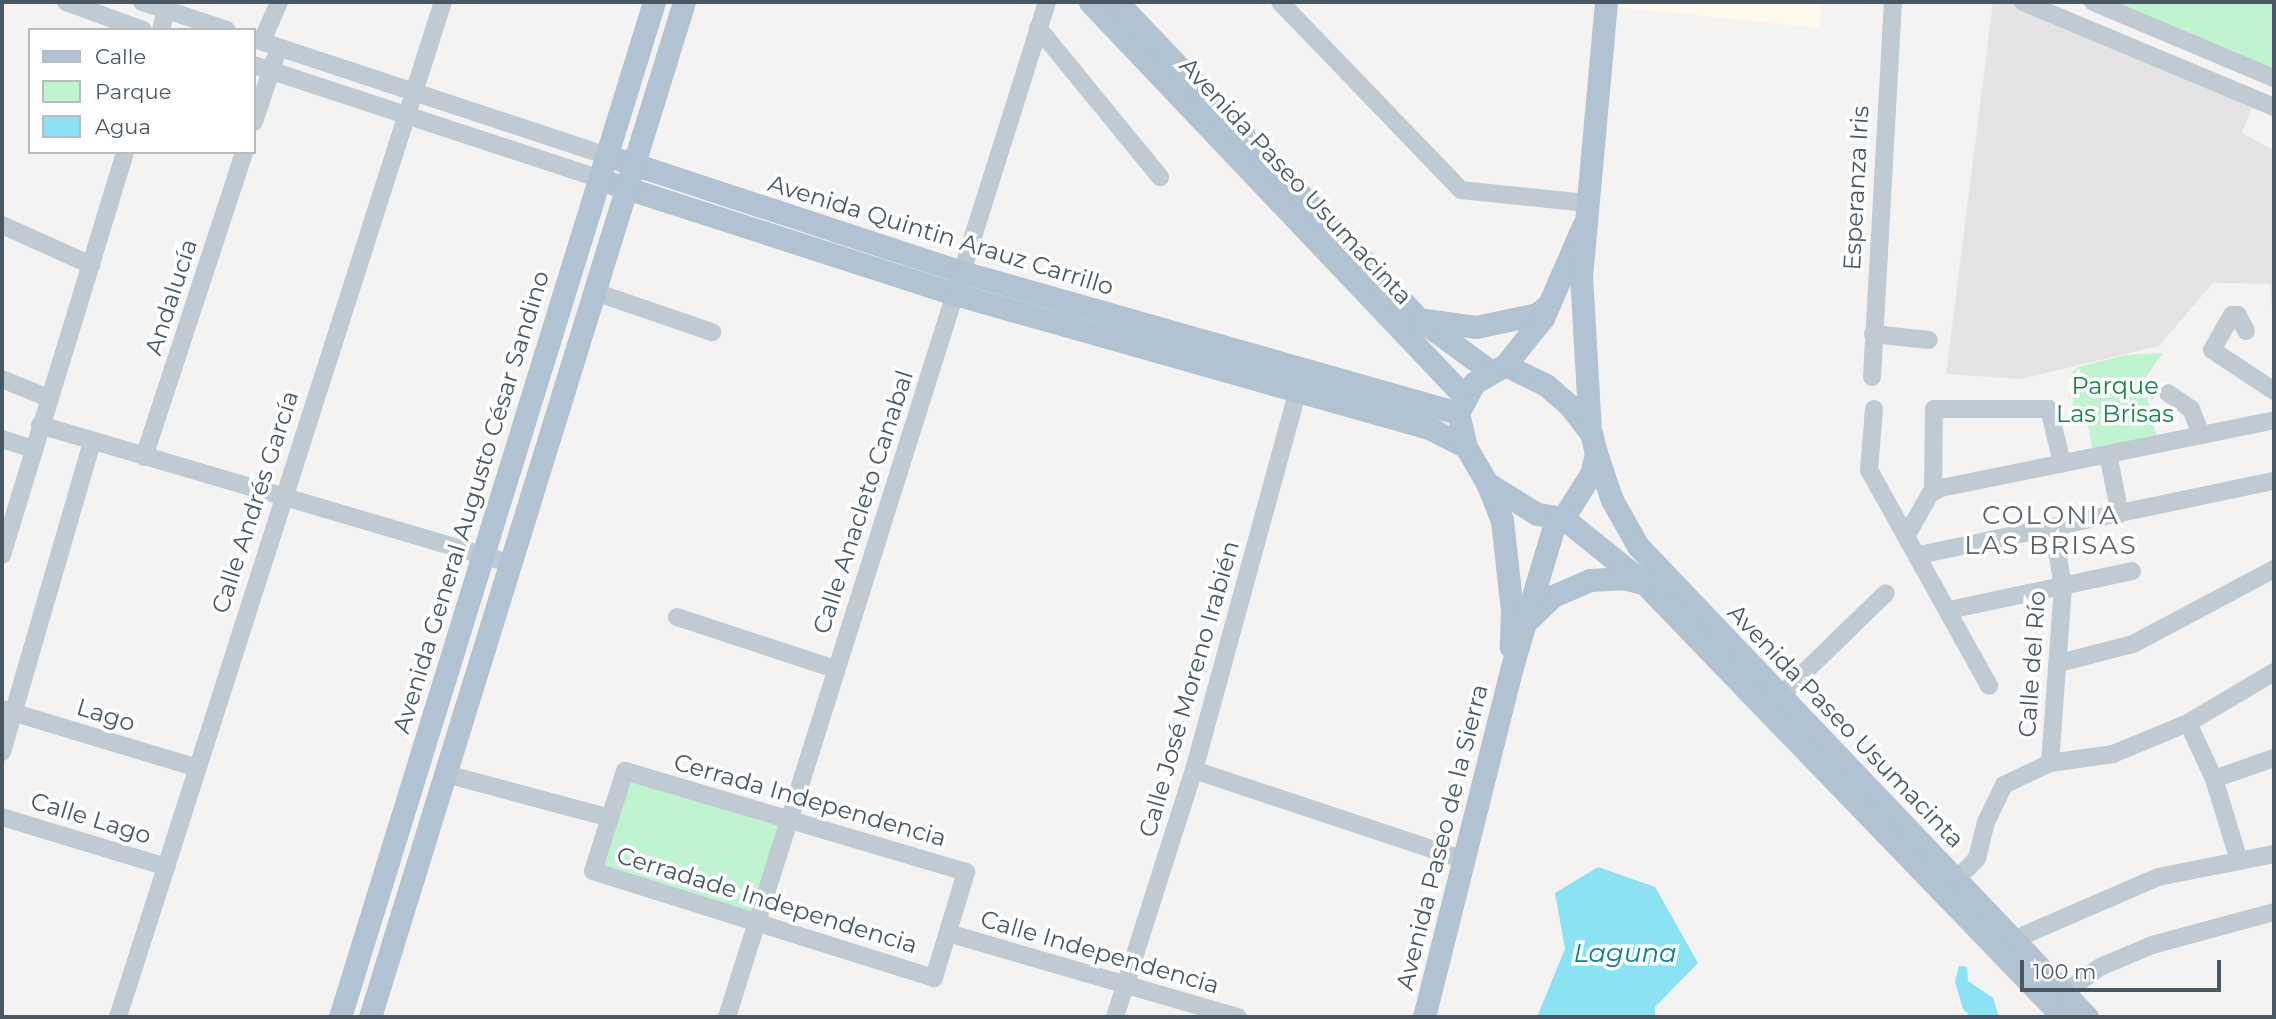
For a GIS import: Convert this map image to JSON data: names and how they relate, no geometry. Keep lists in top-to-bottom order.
{
  "streets": {
    "main road": [
      "Avenida Paseo Usumacinta",
      "Avenida Quintin Arauz Carrillo",
      "Avenida General Augusto César Sandino",
      "Avenida Paseo de la Sierra"
    ],
    "street": [
      "Esperanza Iris",
      "Andalucía",
      "Calle Andrés García",
      "Calle Anacleto Canabal",
      "Calle del Río",
      "Calle José Moreno Irabién",
      "Lago",
      "Cerrada Independencia",
      "Calle Lago",
      "Cerradade Independencia",
      "Calle Independencia"
    ]
  },
  "crossings": [
    ["Avenida Paseo Usumacinta", "Avenida Quintin Arauz Carrillo"],
    ["Avenida Paseo Usumacinta", "Avenida Paseo de la Sierra"],
    ["Avenida Quintin Arauz Carrillo", "Calle Andrés García"],
    ["Avenida Quintin Arauz Carrillo", "Avenida General Augusto César Sandino"],
    ["Avenida Quintin Arauz Carrillo", "Calle Anacleto Canabal"],
    ["Avenida Quintin Arauz Carrillo", "Calle José Moreno Irabién"],
    ["Avenida Quintin Arauz Carrillo", "Avenida Paseo de la Sierra"],
    ["Calle Andrés García", "Lago"],
    ["Calle Andrés García", "Calle Lago"],
    ["Calle Anacleto Canabal", "Cerrada Independencia"],
    ["Calle Anacleto Canabal", "Cerradade Independencia"],
    ["Calle José Moreno Irabién", "Calle Independencia"],
    ["Cerrada Independencia", "Cerradade Independencia"],
    ["Cerrada Independencia", "Calle Independencia"],
    ["Cerradade Independencia", "Calle Independencia"]
  ],
  "districts": ["COLONIA LAS BRISAS"],
  "water": ["Laguna"],
  "parks": ["Parque Las Brisas"],
  "legend": ["Calle", "Parque", "Agua"],
  "scale_bar": "100 m"
}
